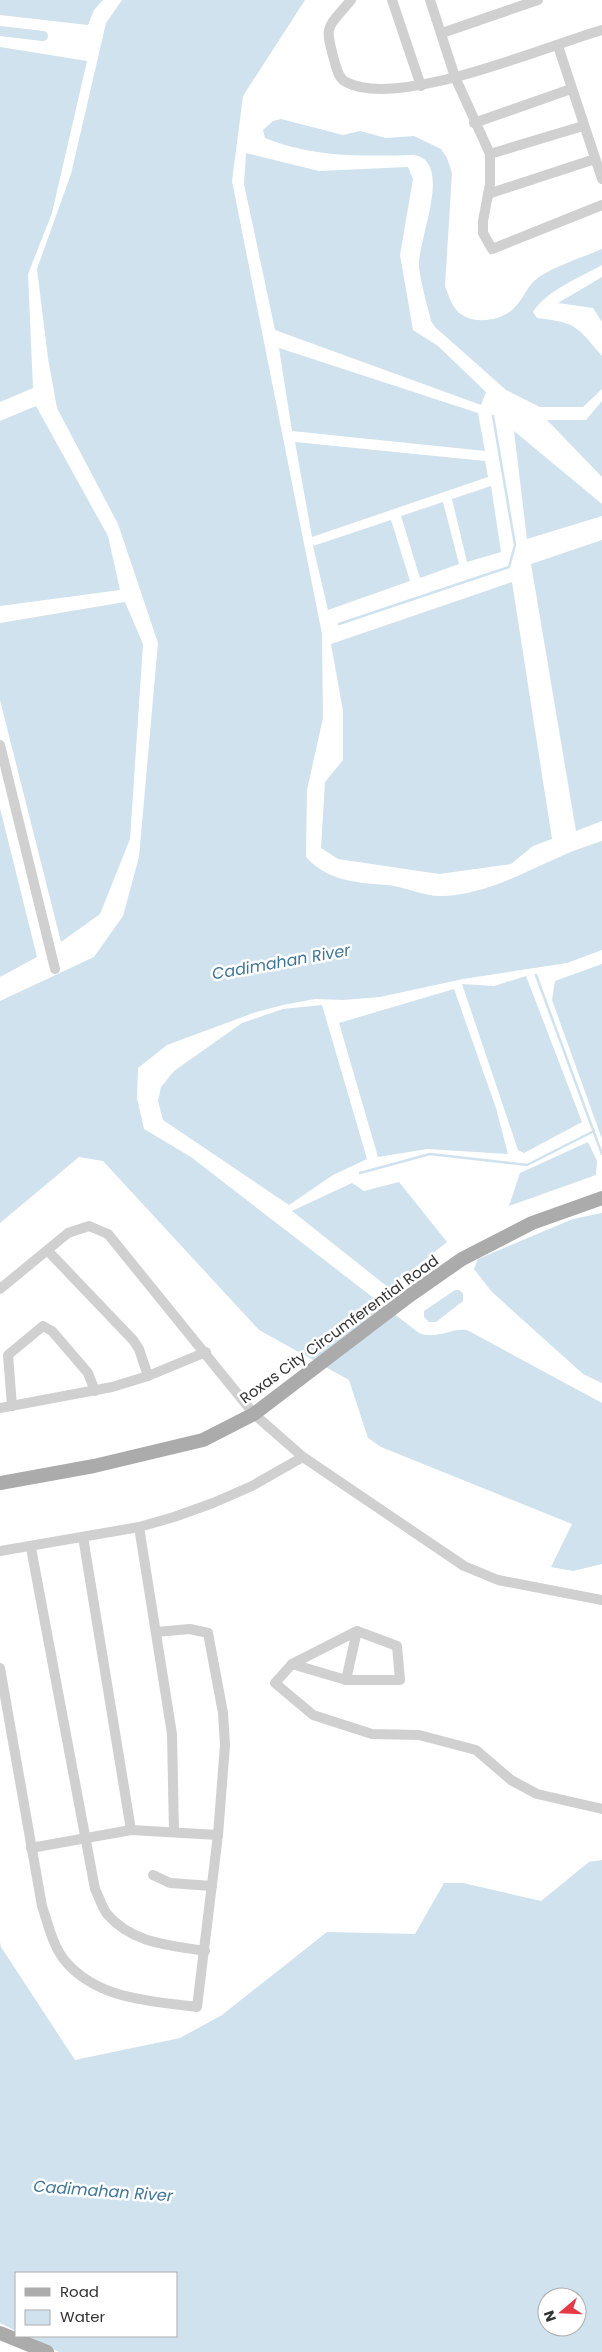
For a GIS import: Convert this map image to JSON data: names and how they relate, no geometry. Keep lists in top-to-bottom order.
{
  "streets": {
    "main road": ["Roxas City Circumferential Road"]
  },
  "water": ["Cadimahan River"],
  "legend": ["Road", "Water"],
  "north": "left"
}
